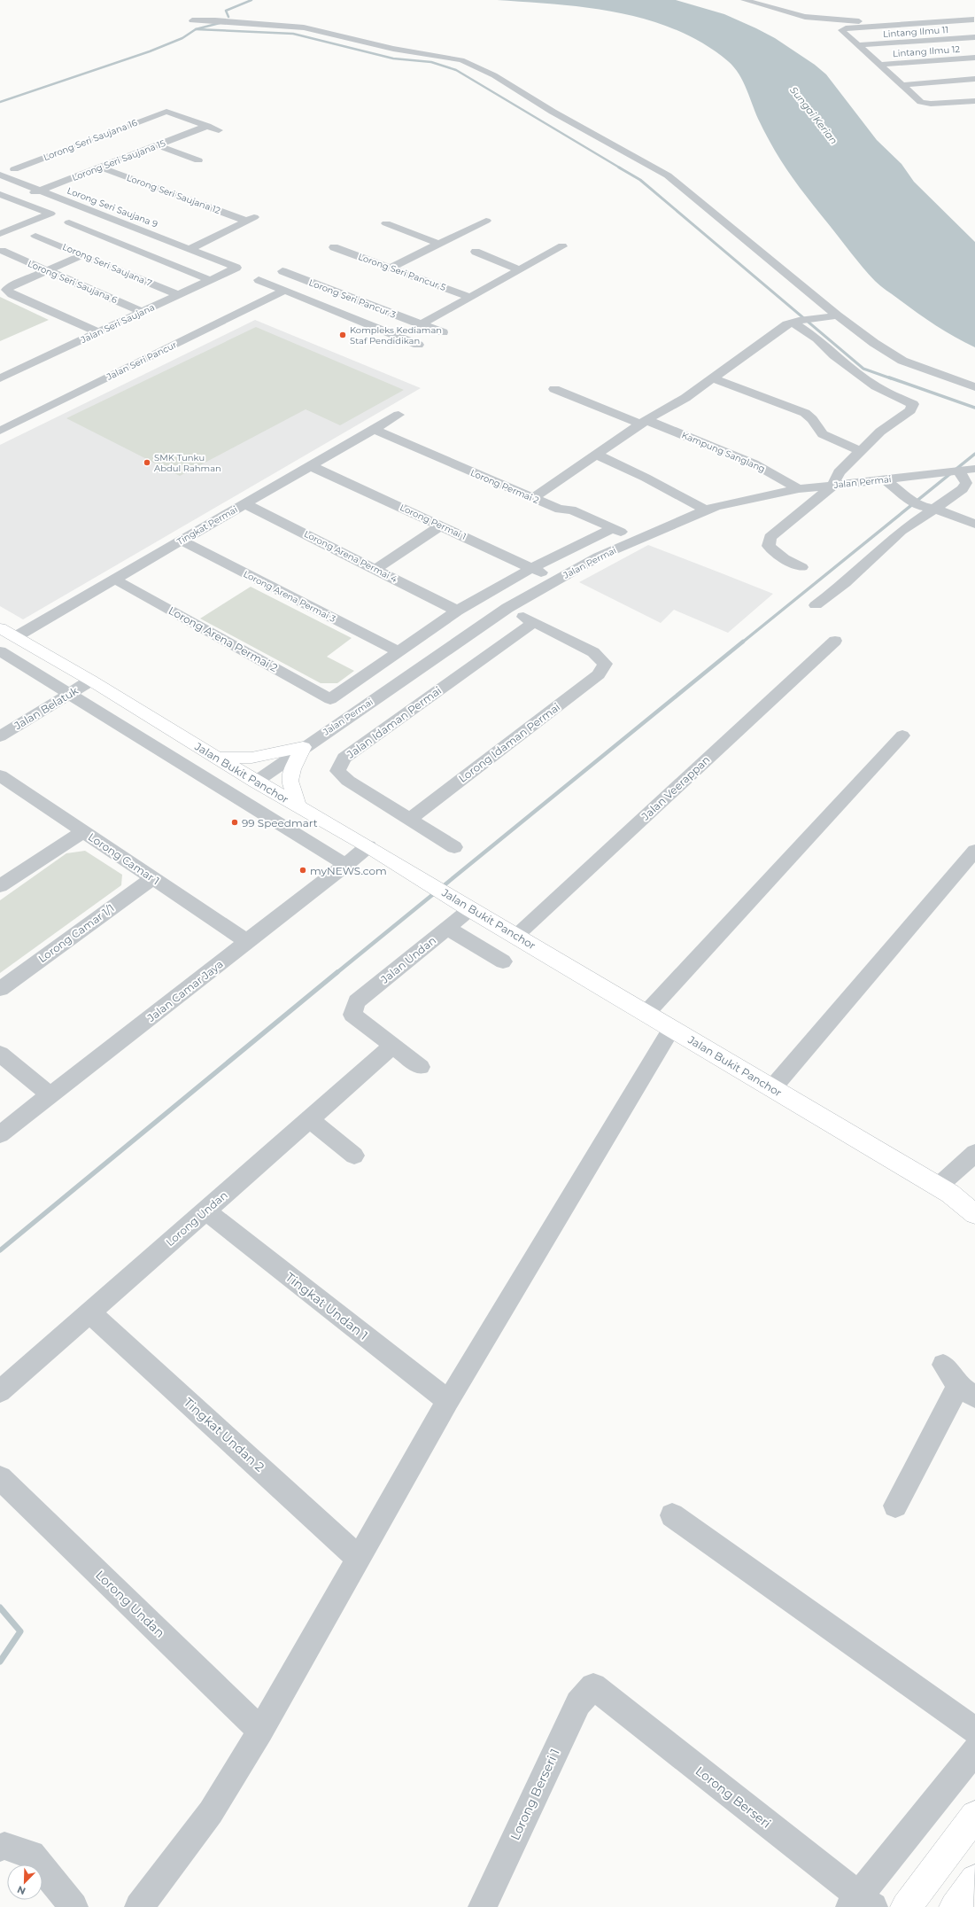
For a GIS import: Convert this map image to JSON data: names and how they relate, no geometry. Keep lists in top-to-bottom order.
{
  "streets": {
    "main road": ["Jalan Bukit Panchor"],
    "street": [
      "Lintang Ilmu 11",
      "Lintang Ilmu 12",
      "Lorong Seri Saujana 16",
      "Lorong Seri Saujana 15",
      "Lorong Seri Saujana 12",
      "Lorong Seri Saujana 9",
      "Lorong Seri Saujana 7",
      "Lorong Seri Pancur 5",
      "Lorong Seri Saujana 6",
      "Lorong Seri Pancur 3",
      "Jalan Seri Saujana",
      "Jalan Seri Pancur",
      "Kampung Sanglang",
      "Jalan Permai",
      "Lorong Permai 2",
      "Lorong Permai 1",
      "Tingkat Permai",
      "Lorong Arena Permai 4",
      "Lorong Arena Permai 3",
      "Lorong Arena Permai 2",
      "Jalan Belatuk",
      "Jalan Idaman Permai",
      "Lorong Idaman Permai",
      "Jalan Veerappan",
      "Lorong Camar 1",
      "Lorong Camar 1/1",
      "Jalan Undan",
      "Jalan Camar Jaya",
      "Lorong Undan",
      "Tingkat Undan 1",
      "Tingkat Undan 2",
      "Lorong Berseri 1",
      "Lorong Berseri"
    ]
  },
  "crossings": [
    ["Lorong Seri Saujana 16", "Lorong Seri Saujana 15"],
    ["Lorong Seri Saujana 15", "Lorong Seri Saujana 12"],
    ["Lorong Seri Saujana 15", "Lorong Seri Saujana 9"],
    ["Lorong Seri Saujana 7", "Jalan Seri Saujana"],
    ["Lorong Seri Saujana 6", "Jalan Seri Saujana"],
    ["Kampung Sanglang", "Jalan Permai"],
    ["Jalan Permai", "Lorong Permai 2"],
    ["Jalan Permai", "Lorong Permai 1"],
    ["Jalan Permai", "Jalan Bukit Panchor"],
    ["Lorong Permai 2", "Tingkat Permai"],
    ["Lorong Permai 1", "Tingkat Permai"],
    ["Tingkat Permai", "Lorong Arena Permai 4"],
    ["Tingkat Permai", "Lorong Arena Permai 3"],
    ["Tingkat Permai", "Lorong Arena Permai 2"],
    ["Tingkat Permai", "Jalan Bukit Panchor"],
    ["Lorong Arena Permai 3", "Lorong Arena Permai 2"],
    ["Jalan Belatuk", "Jalan Bukit Panchor"],
    ["Jalan Idaman Permai", "Lorong Idaman Permai"],
    ["Jalan Bukit Panchor", "Jalan Veerappan"],
    ["Jalan Bukit Panchor", "Jalan Undan"],
    ["Jalan Bukit Panchor", "Jalan Camar Jaya"],
    ["Lorong Camar 1", "Lorong Camar 1/1"],
    ["Lorong Camar 1", "Jalan Camar Jaya"],
    ["Jalan Undan", "Lorong Undan"],
    ["Lorong Undan", "Tingkat Undan 1"],
    ["Lorong Undan", "Tingkat Undan 2"],
    ["Lorong Berseri 1", "Lorong Berseri"]
  ],
  "water": ["Sungai Kerian"],
  "places": [
    "Kompleks Kediaman Staf Pendidikan",
    "SMK Tunku Abdul Rahman",
    "99 Speedmart",
    "myNEWS.com"
  ],
  "north": "bottom left"
}
